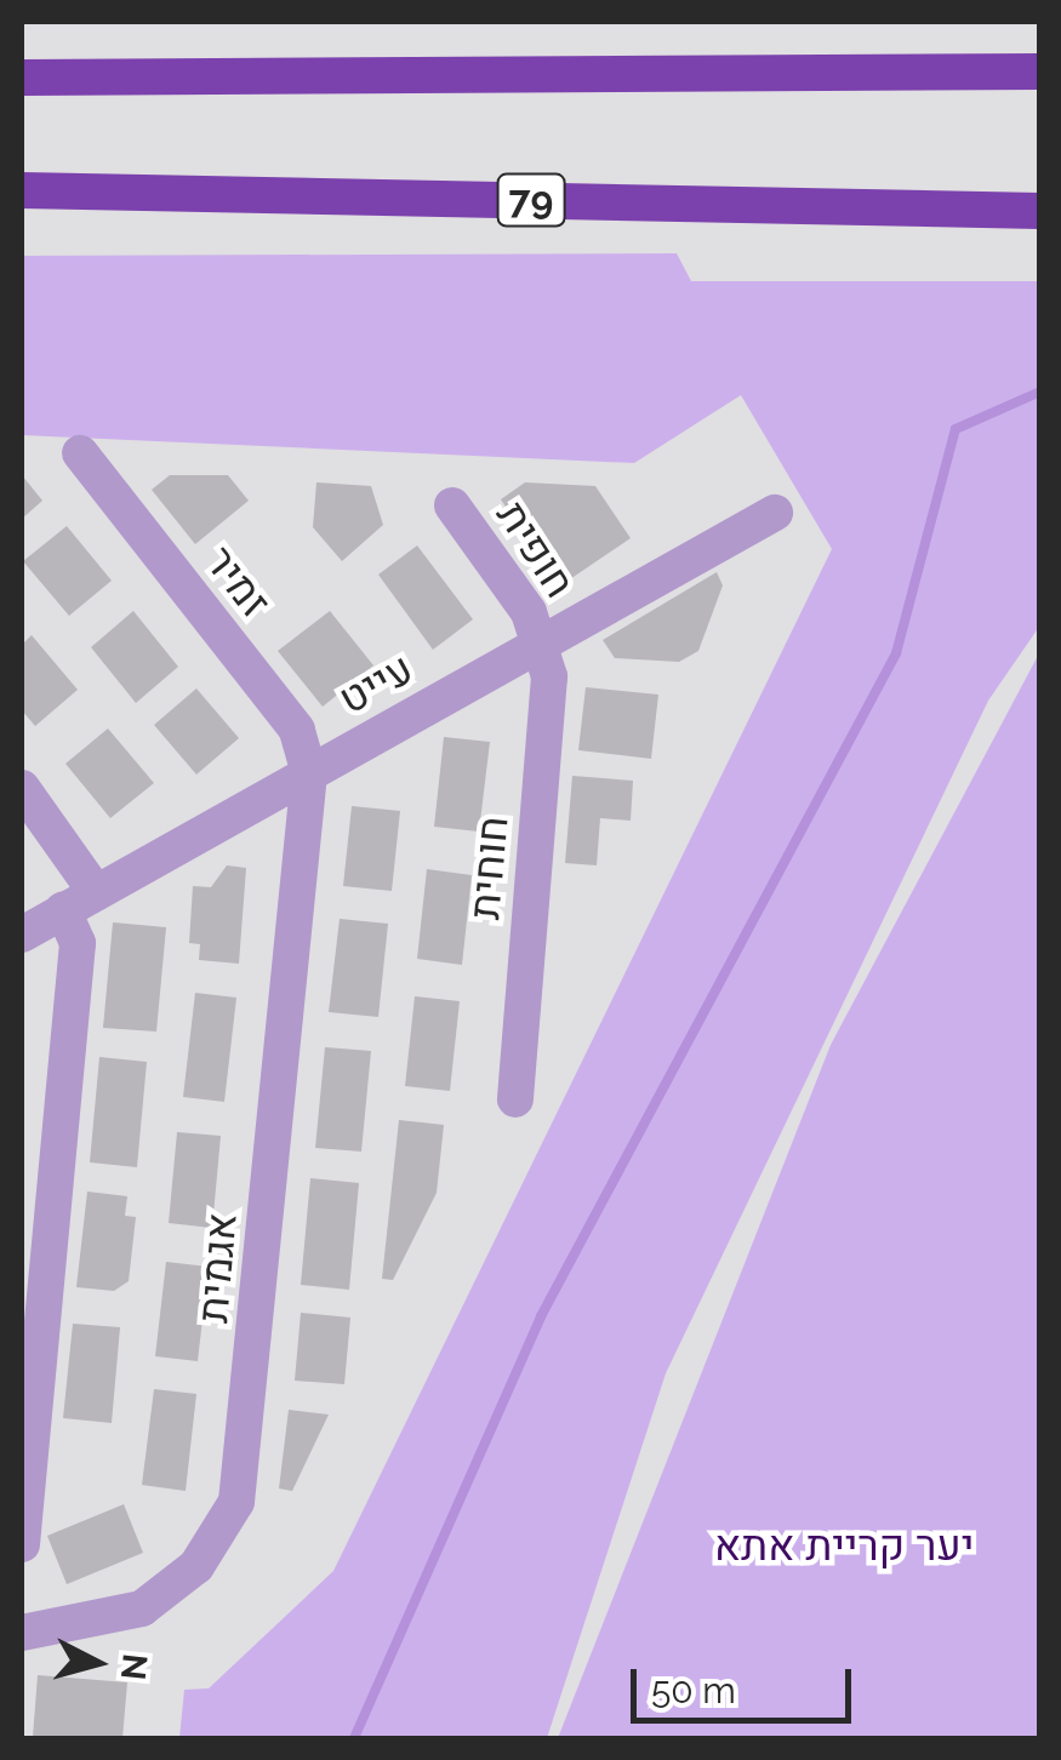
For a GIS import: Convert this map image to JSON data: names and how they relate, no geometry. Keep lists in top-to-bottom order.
{
  "streets": {
    "highway": ["79"],
    "street": [
      "חופית",
      "זמיר",
      "עייט",
      "חוחית",
      "אגמית"
    ]
  },
  "crossings": [
    ["חופית", "עייט"],
    ["חופית", "חוחית"],
    ["זמיר", "עייט"],
    ["זמיר", "אגמית"],
    ["עייט", "חוחית"],
    ["עייט", "אגמית"]
  ],
  "parks": ["יער קריית אתא"],
  "scale_bar": "50 m",
  "north": "right"
}
